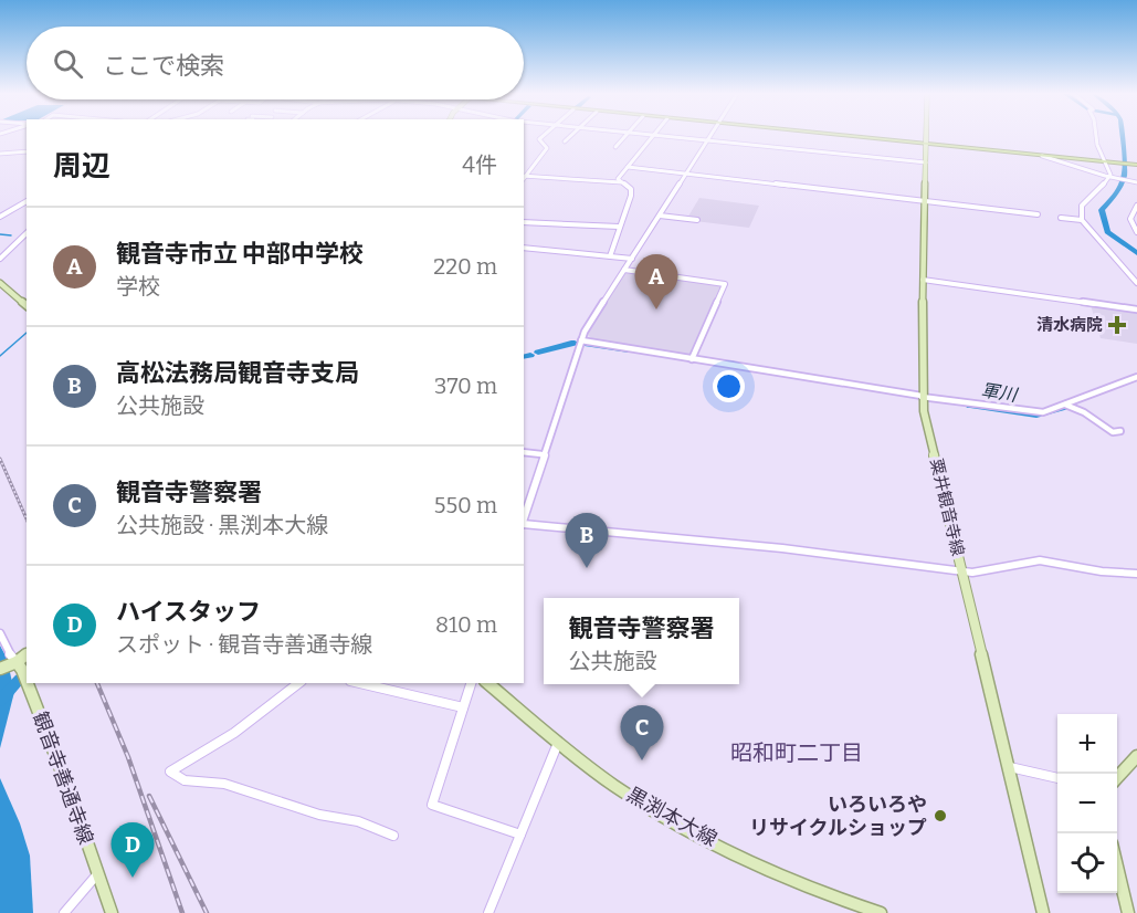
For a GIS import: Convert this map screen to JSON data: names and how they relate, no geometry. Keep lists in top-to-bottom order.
{
  "streets": {
    "main road": ["粟井観音寺線", "観音寺善通寺線", "黒渕本大線"]
  },
  "districts": ["昭和町二丁目"],
  "water": ["軍川"],
  "places": {
    "health": ["清水病院"],
    "other": ["いろいろや リサイクルショップ"]
  },
  "page": {
    "search": "ここで検索",
    "heading": ["周辺", "4件"],
    "list": [
      {
        "mark": "A",
        "name": "観音寺市立 中部中学校",
        "note": "学校",
        "value": "220 m"
      },
      {
        "mark": "B",
        "name": "高松法務局観音寺支局",
        "note": "公共施設",
        "value": "370 m"
      },
      {
        "mark": "C",
        "name": "観音寺警察署",
        "note": "公共施設 · 黒渕本大線",
        "value": "550 m"
      },
      {
        "mark": "D",
        "name": "ハイスタッフ",
        "note": "スポット · 観音寺善通寺線",
        "value": "810 m"
      }
    ],
    "pins": [
      "A",
      "B",
      "C",
      "D"
    ],
    "popup": ["観音寺警察署", "公共施設"],
    "map_buttons": ["+", "−"]
  }
}
